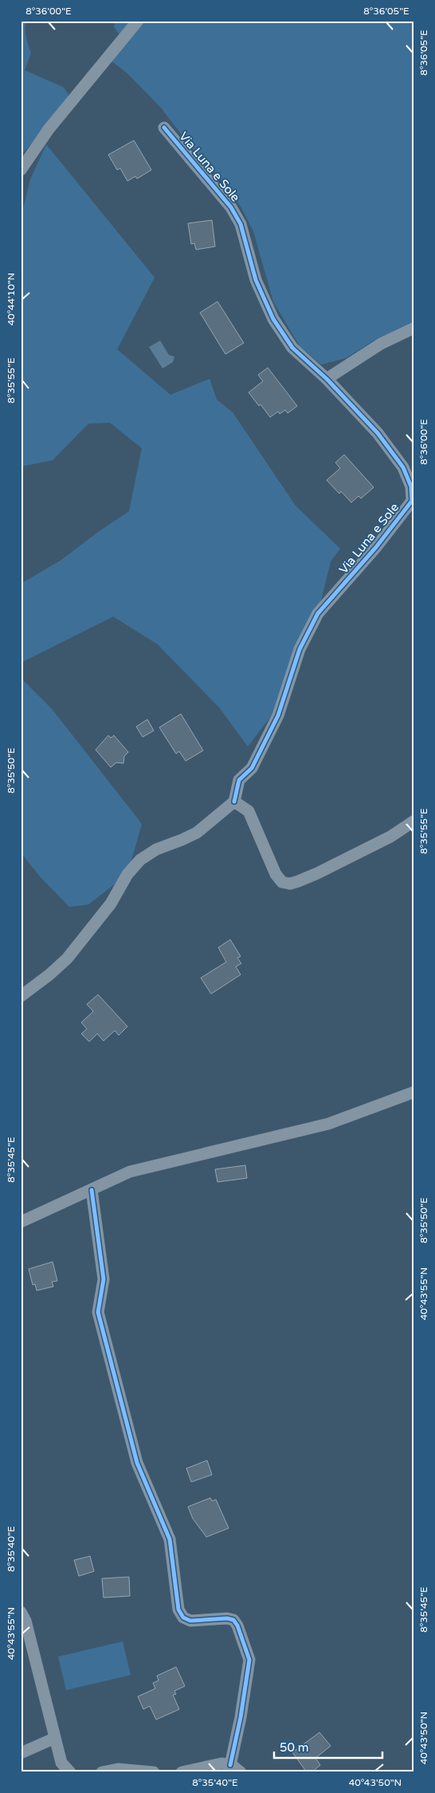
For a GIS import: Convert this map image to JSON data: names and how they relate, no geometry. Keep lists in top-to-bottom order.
{
  "streets": {
    "street": ["Via Luna e Sole"]
  },
  "scale_bar": "50 m",
  "coordinates": [
    "8°36'00\"E",
    "8°36'05\"E",
    "40°44'10\"N",
    "8°35'55\"E",
    "8°35'50\"E",
    "8°35'45\"E",
    "40°43'55\"N",
    "8°35'40\"E",
    "40°43'50\"N"
  ]
}
